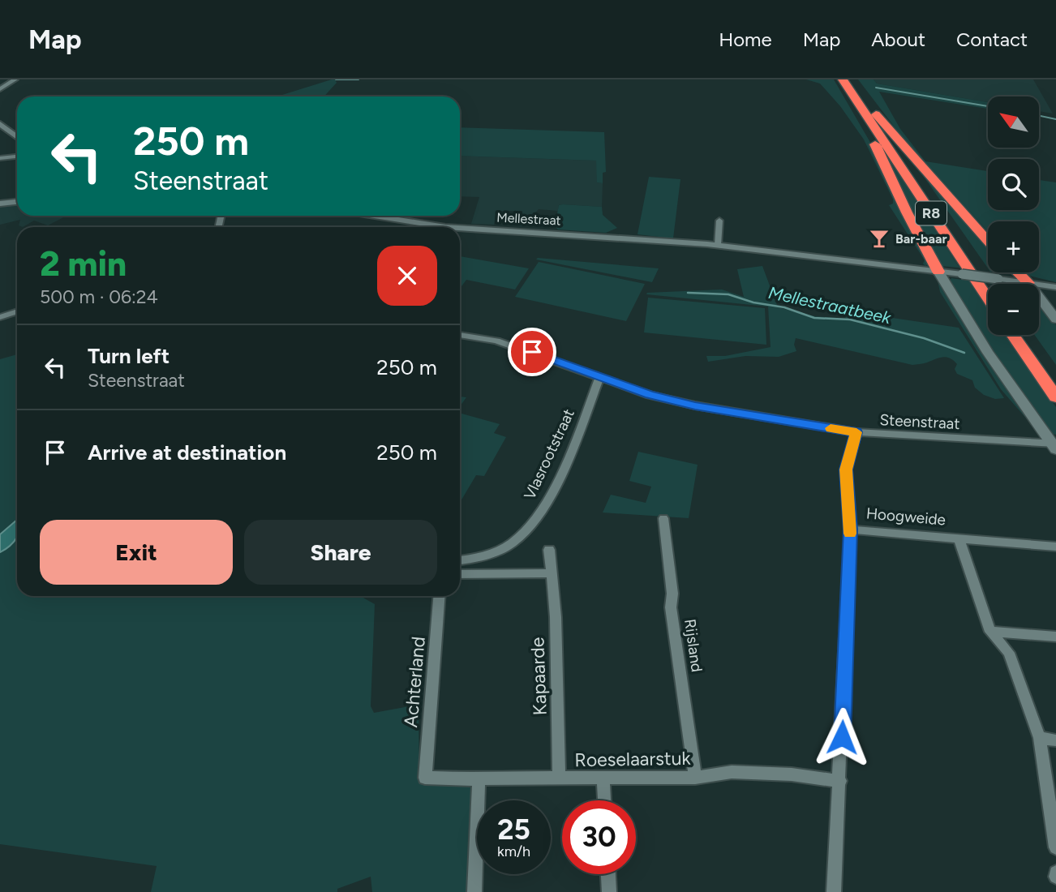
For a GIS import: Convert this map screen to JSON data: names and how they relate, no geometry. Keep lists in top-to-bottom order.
{
  "streets": {
    "highway": ["R8"],
    "street": [
      "Mellestraat",
      "Steenstraat",
      "Vlasrootstraat",
      "Hoogweide",
      "Rijsland",
      "Kapaarde",
      "Achterland",
      "Roeselaarstuk"
    ]
  },
  "crossings": [
    ["R8", "Mellestraat"],
    ["Steenstraat", "Vlasrootstraat"],
    ["Rijsland", "Roeselaarstuk"],
    ["Kapaarde", "Roeselaarstuk"],
    ["Achterland", "Roeselaarstuk"]
  ],
  "water": ["Mellestraatbeek"],
  "places": {
    "bar": ["Bar-baar"]
  },
  "north": "top left",
  "page": {
    "header": "Map",
    "nav": [
      "Home",
      "Map",
      "About",
      "Contact"
    ],
    "map_buttons": ["+", "−"],
    "turn": ["250 m", "Steenstraat"],
    "heading": ["2 min", "500 m · 06:24"],
    "list": [
      {
        "name": "Turn left",
        "note": "Steenstraat",
        "value": "250 m"
      },
      {
        "name": "Arrive at destination",
        "value": "250 m"
      }
    ],
    "buttons": ["Exit", "Share"],
    "speed": "25 km/h",
    "limit": "30"
  }
}
